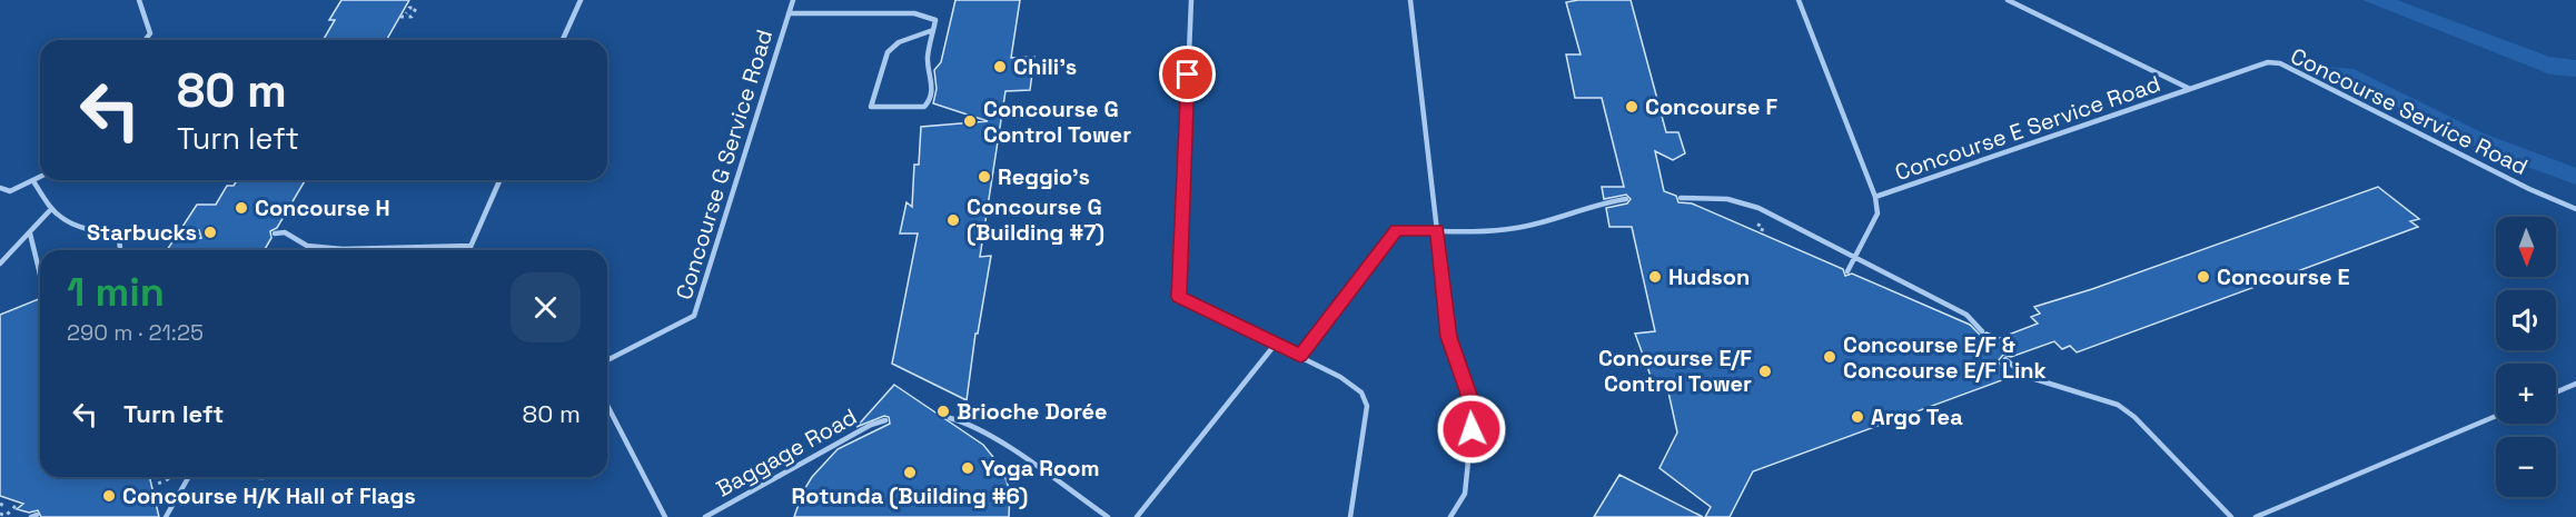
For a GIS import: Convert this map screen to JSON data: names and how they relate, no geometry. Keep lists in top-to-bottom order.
{
  "streets": {
    "lane": [
      "Concourse Service Road",
      "Concourse E Service Road",
      "Concourse G Service Road",
      "Baggage Road"
    ]
  },
  "crossings": [
    ["Concourse Service Road", "Concourse E Service Road"]
  ],
  "places": [
    "Chili's",
    "Concourse F",
    "Concourse G Control Tower",
    "Reggio’s",
    "Concourse H",
    "Concourse G (Building #7)",
    "Starbucks",
    "Hudson",
    "Concourse E",
    "Concourse E/F & Concourse E/F Link",
    "Concourse E/F Control Tower",
    "Brioche Dorée",
    "Argo Tea",
    "Yoga Room",
    "Rotunda (Building #6)",
    "Concourse H/K Hall of Flags"
  ],
  "north": "bottom",
  "page": {
    "turn": ["80 m", "Turn left"],
    "map_buttons": ["+", "−"],
    "heading": ["1 min", "290 m · 21:25"],
    "list": [
      {
        "name": "Turn left",
        "value": "80 m"
      }
    ]
  }
}
